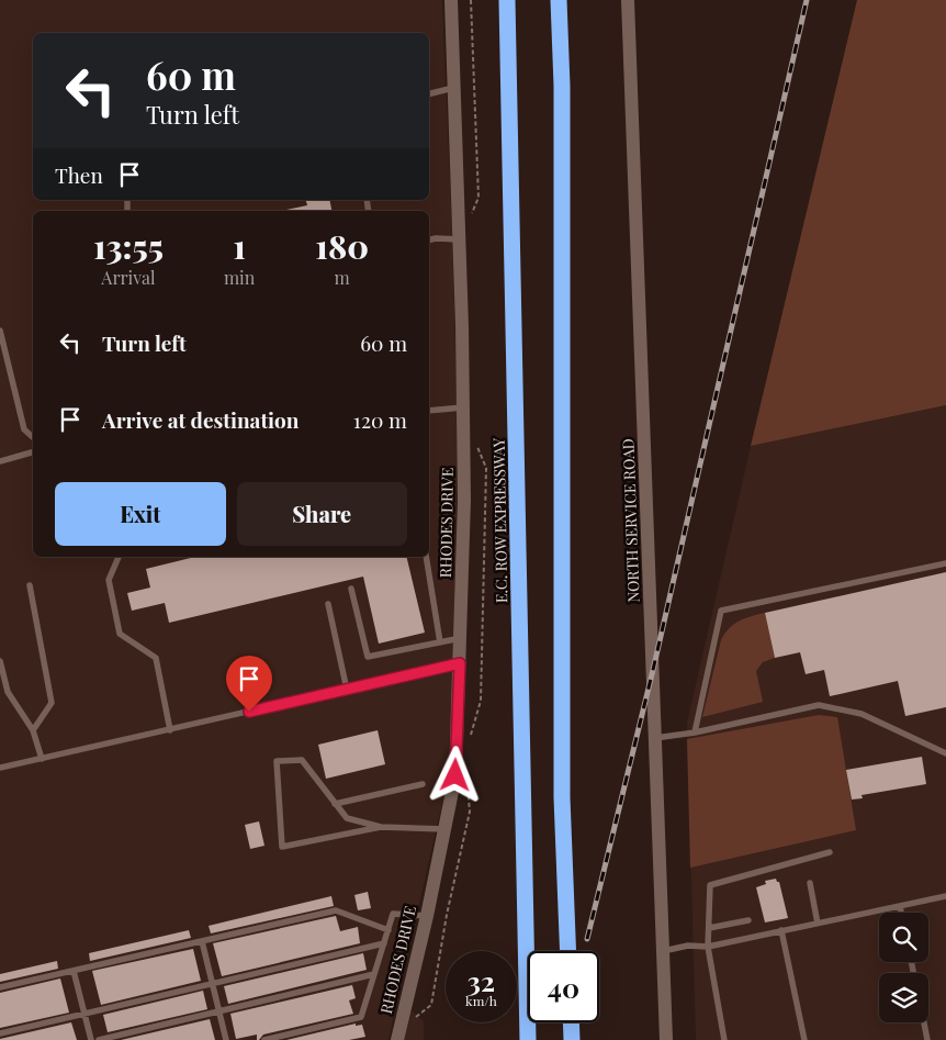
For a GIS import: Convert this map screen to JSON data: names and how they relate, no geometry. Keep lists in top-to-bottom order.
{
  "streets": {
    "highway": ["E.C. ROW EXPRESSWAY"],
    "street": ["NORTH SERVICE ROAD", "RHODES DRIVE"]
  },
  "page": {
    "turn": ["60 m", "Turn left"],
    "then": "Then",
    "eta": [
      "13:55",
      "Arrival",
      "1",
      "min",
      "180",
      "m"
    ],
    "list": [
      {
        "name": "Turn left",
        "value": "60 m"
      },
      {
        "name": "Arrive at destination",
        "value": "120 m"
      }
    ],
    "buttons": ["Exit", "Share"],
    "speed": "32 km/h",
    "limit": "40"
  }
}
